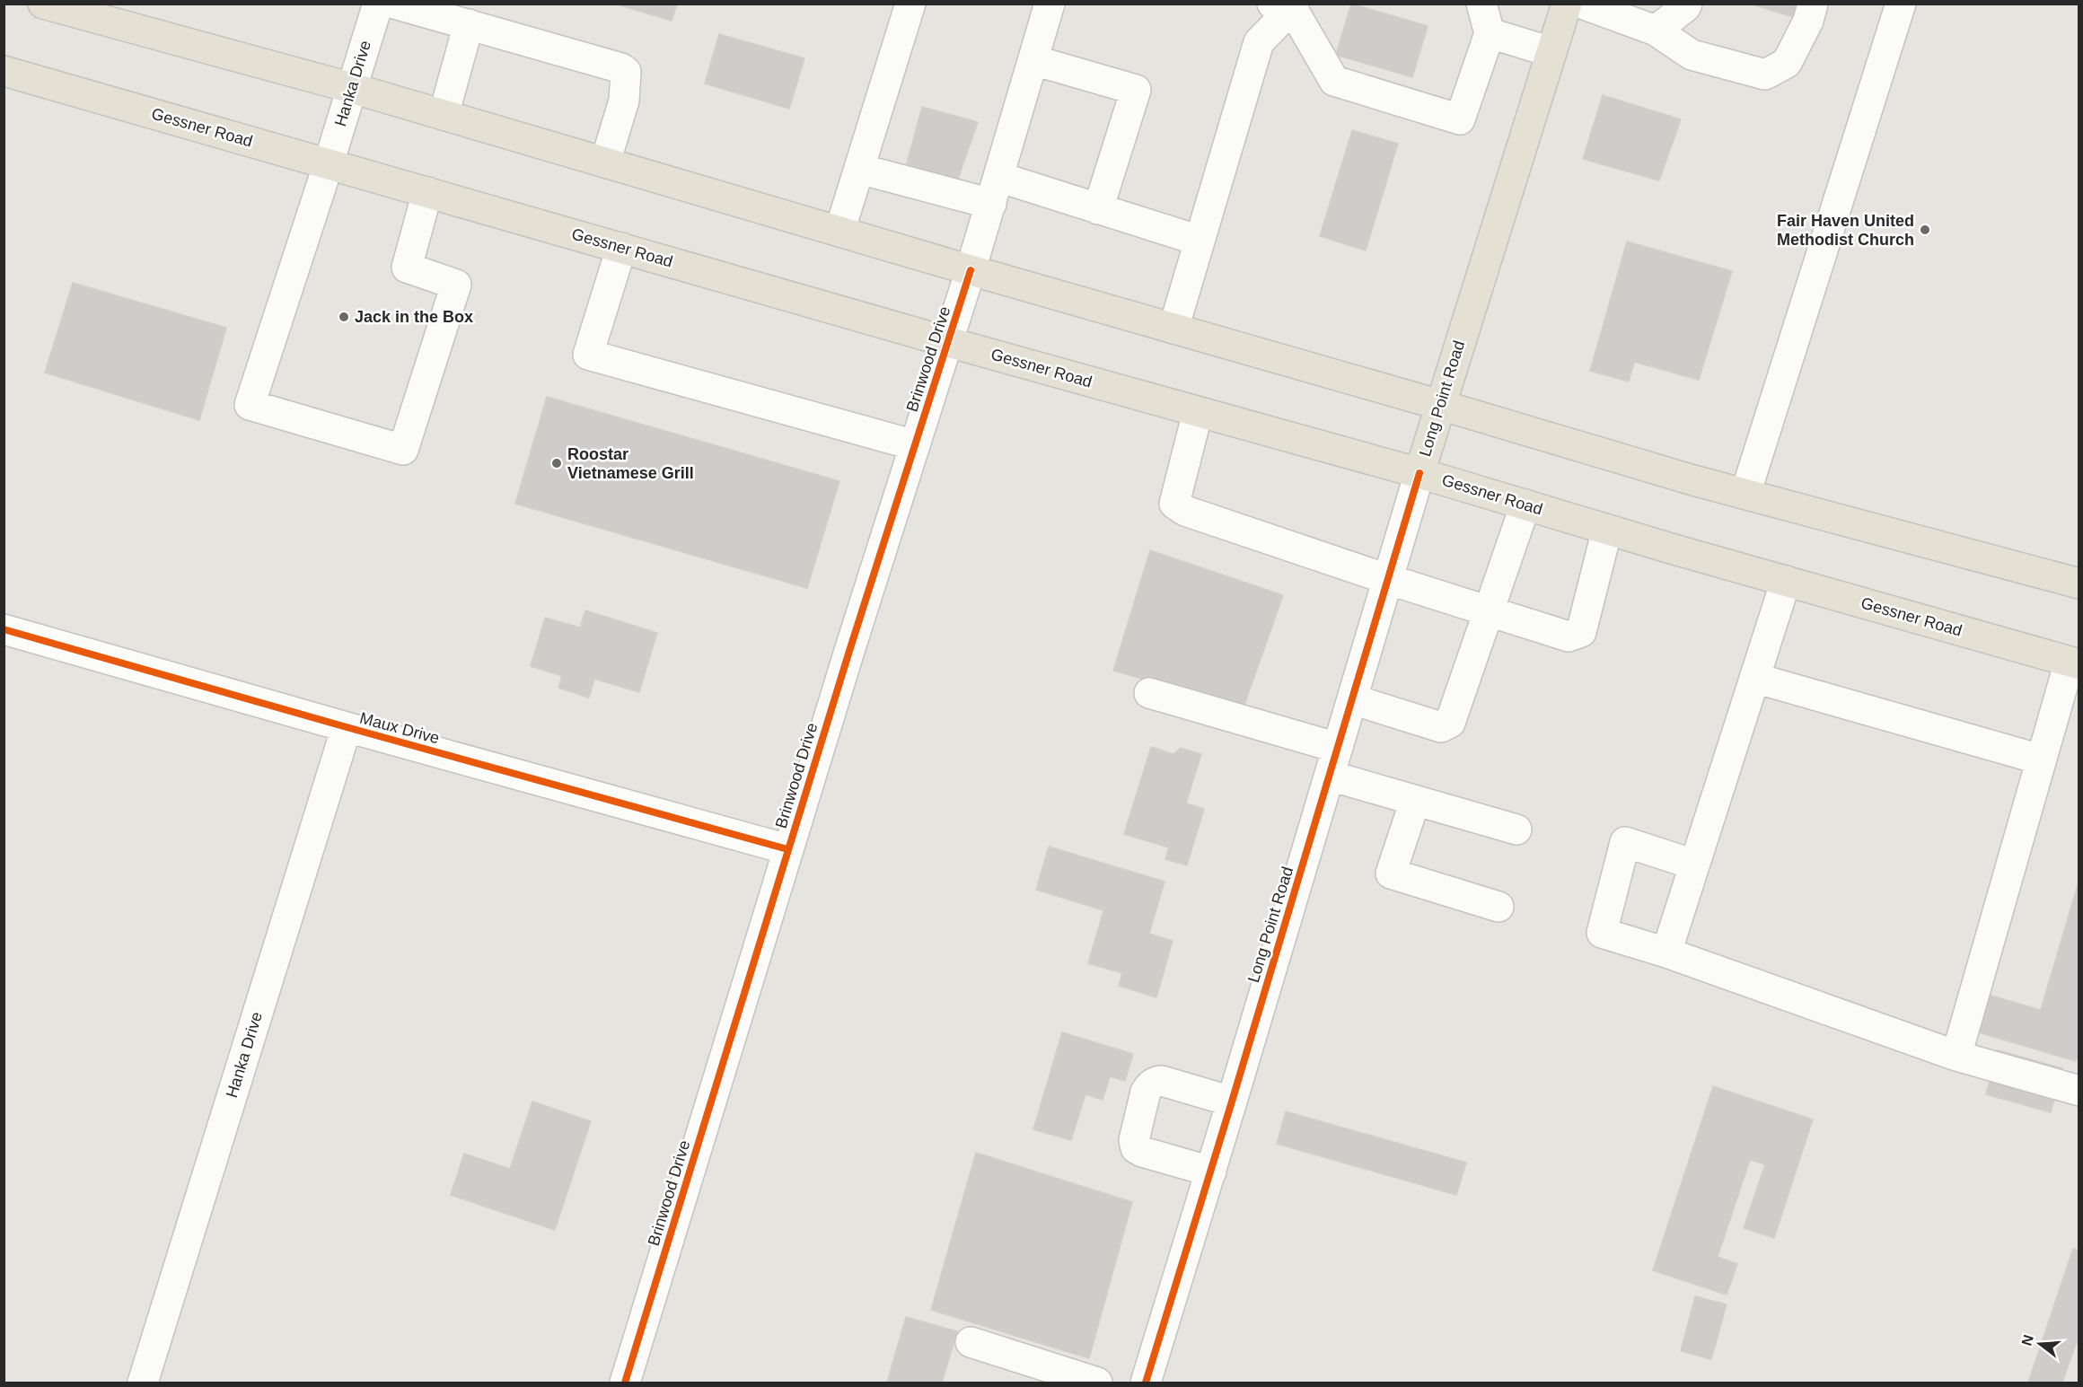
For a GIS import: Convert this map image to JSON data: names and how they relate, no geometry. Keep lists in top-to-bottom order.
{
  "streets": {
    "main road": ["Gessner Road", "Long Point Road"],
    "street": ["Hanka Drive", "Brinwood Drive", "Maux Drive"]
  },
  "crossings": [
    ["Hanka Drive", "Gessner Road"],
    ["Hanka Drive", "Maux Drive"],
    ["Gessner Road", "Brinwood Drive"],
    ["Gessner Road", "Long Point Road"],
    ["Brinwood Drive", "Maux Drive"]
  ],
  "places": ["Fair Haven United Methodist Church", "Jack in the Box", "Roostar Vietnamese Grill"],
  "north": "left"
}
